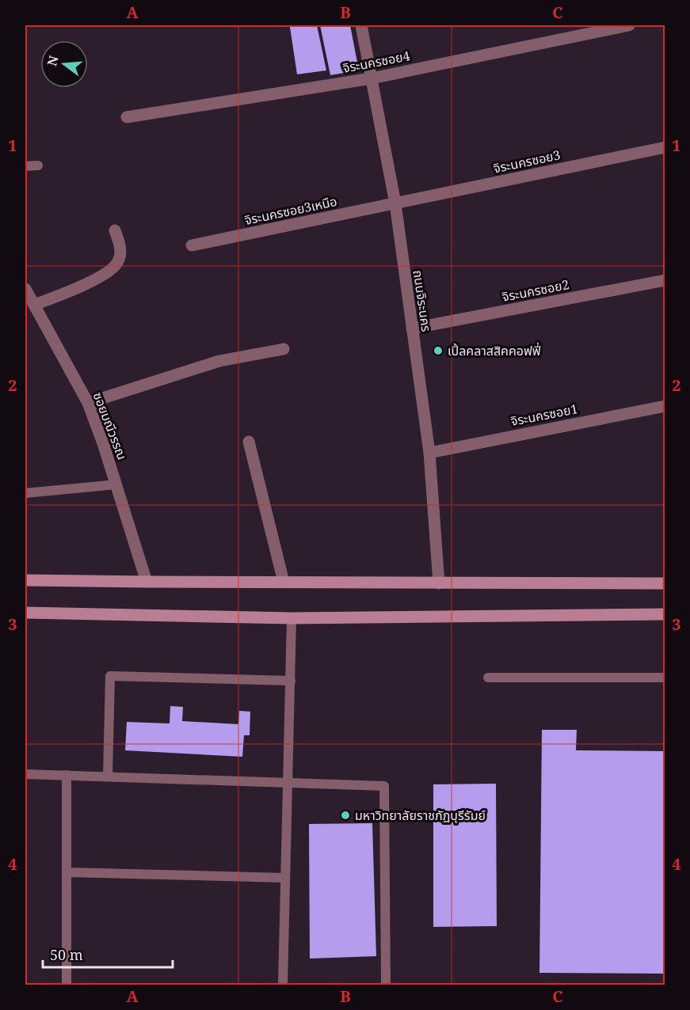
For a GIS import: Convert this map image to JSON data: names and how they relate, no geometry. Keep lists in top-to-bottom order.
{
  "streets": {
    "street": [
      "จิระนครซอย4",
      "จิระนครซอย3",
      "จิระนครซอย3เหนือ",
      "จิระนครซอย2",
      "ถนนจิระนคร",
      "จิระนครซอย1",
      "ซอยมณีวรรณ"
    ]
  },
  "crossings": [
    ["จิระนครซอย4", "ถนนจิระนคร"],
    ["จิระนครซอย3", "จิระนครซอย3เหนือ"],
    ["จิระนครซอย3", "ถนนจิระนคร"],
    ["จิระนครซอย3เหนือ", "ถนนจิระนคร"],
    ["จิระนครซอย2", "ถนนจิระนคร"],
    ["ถนนจิระนคร", "จิระนครซอย1"]
  ],
  "places": ["เปิ้ลคลาสสิคคอฟฟี่", "มหาวิทยาลัยราชภัฏบุรีรัมย์"],
  "scale_bar": "50 m",
  "north": "left",
  "grid": {
    "columns": ["A", "B", "C"],
    "rows": [
      "1",
      "2",
      "3",
      "4"
    ]
  }
}
